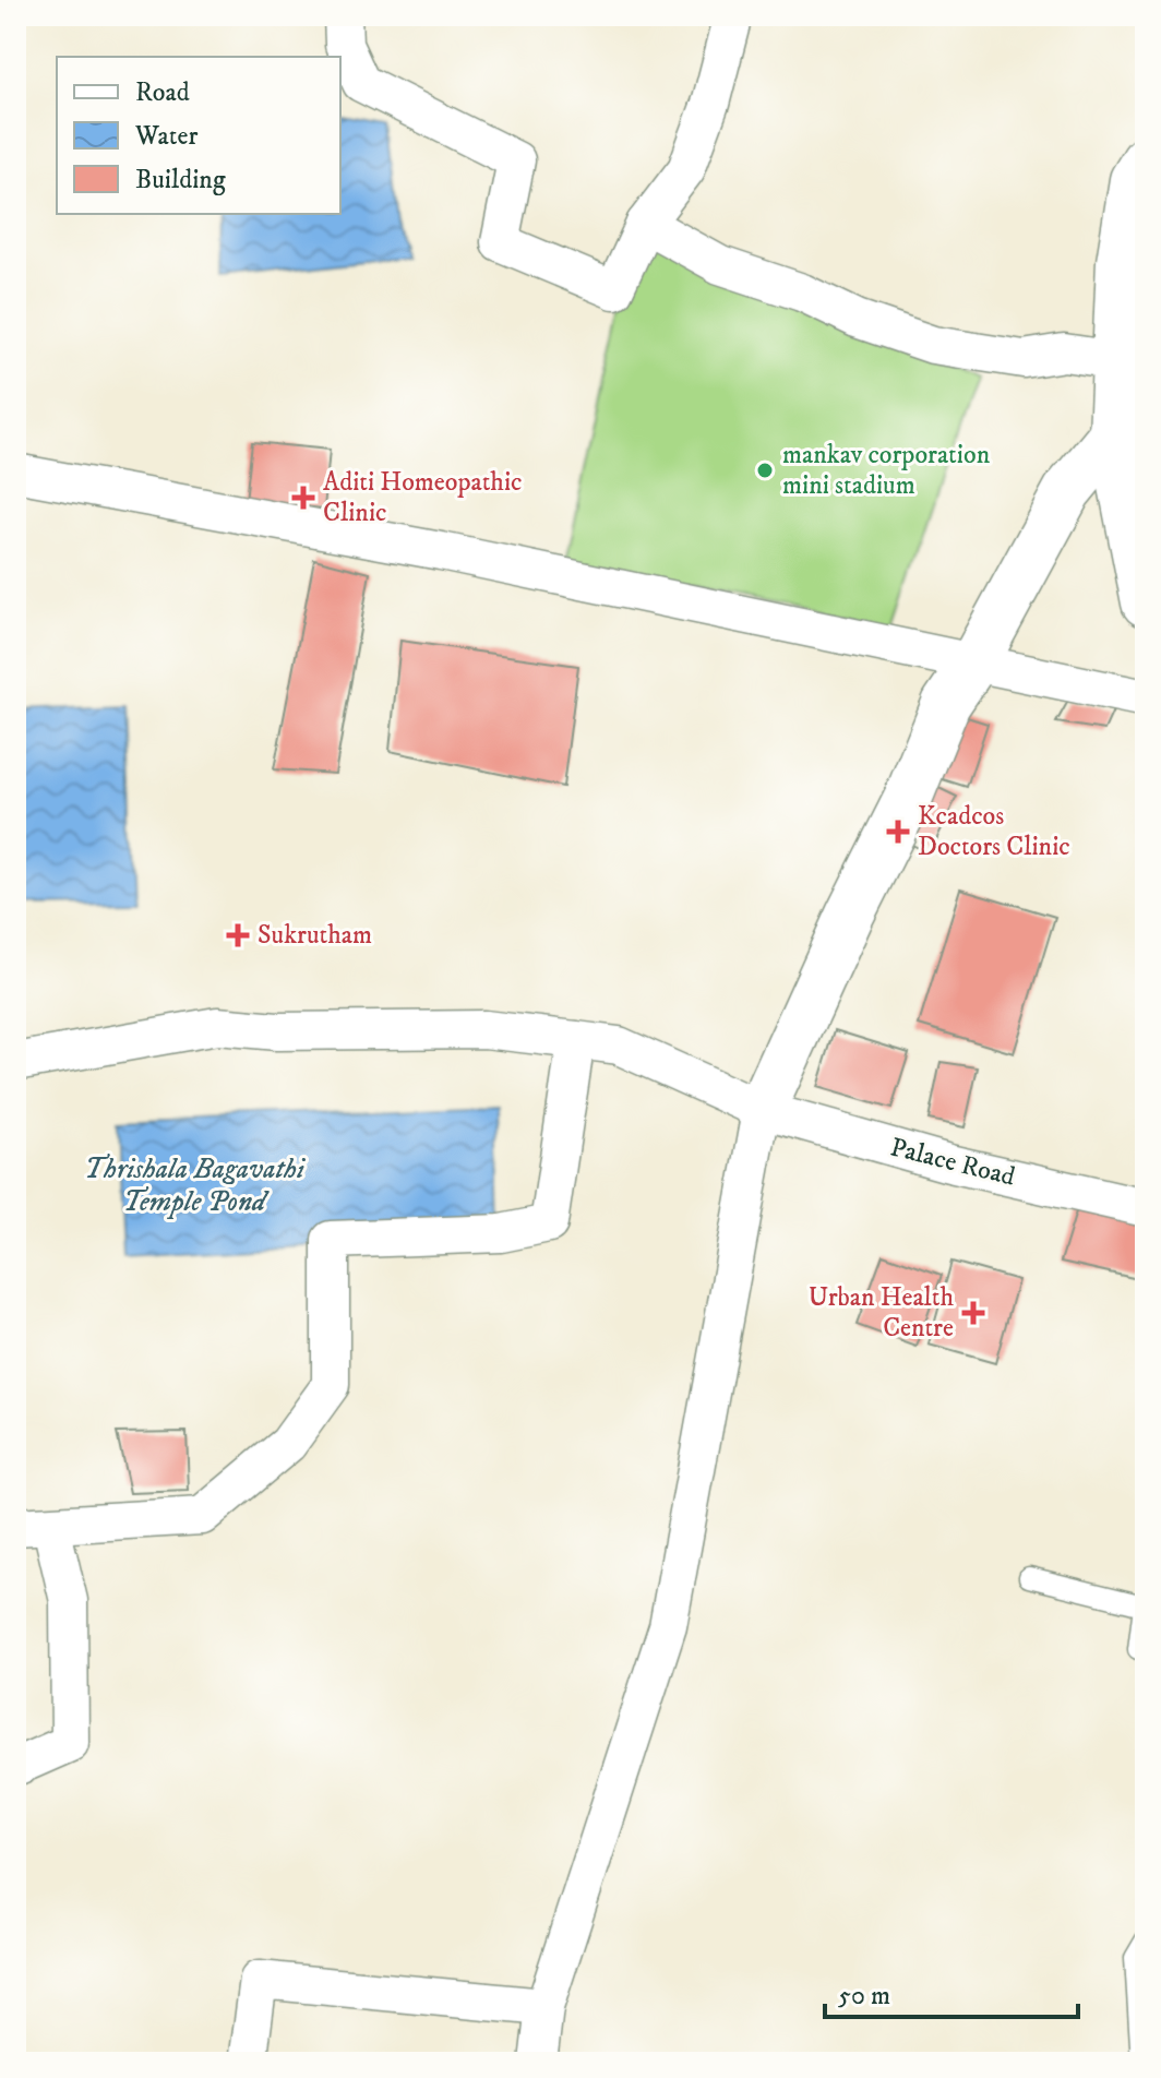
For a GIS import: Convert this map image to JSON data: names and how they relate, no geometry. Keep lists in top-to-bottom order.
{
  "streets": {
    "street": ["Palace Road"]
  },
  "water": ["Thrishala Bagavathi Temple Pond"],
  "places": {
    "other": ["mankav corporation mini stadium"],
    "health": [
      "Aditi Homeopathic Clinic",
      "Kcadcos Doctors Clinic",
      "Sukrutham",
      "Urban Health Centre"
    ]
  },
  "legend": ["Road", "Water", "Building"],
  "scale_bar": "50 m"
}
